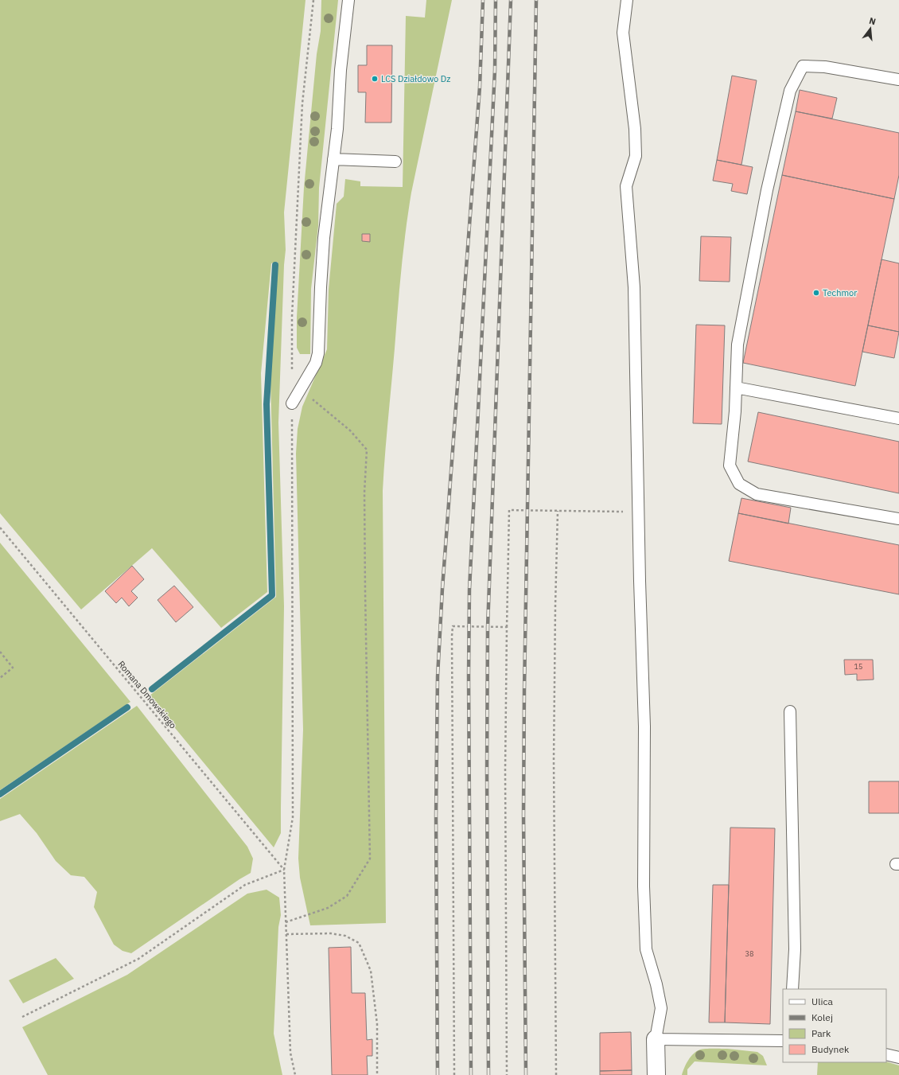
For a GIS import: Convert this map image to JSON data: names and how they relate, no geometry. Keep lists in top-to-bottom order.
{
  "streets": {
    "path": ["Romana Dmowskiego"]
  },
  "places": ["LCS Działdowo Dz", "Techmor"],
  "house_numbers": ["15", "38"],
  "legend": [
    "Ulica",
    "Kolej",
    "Park",
    "Budynek"
  ],
  "north": "top"
}
